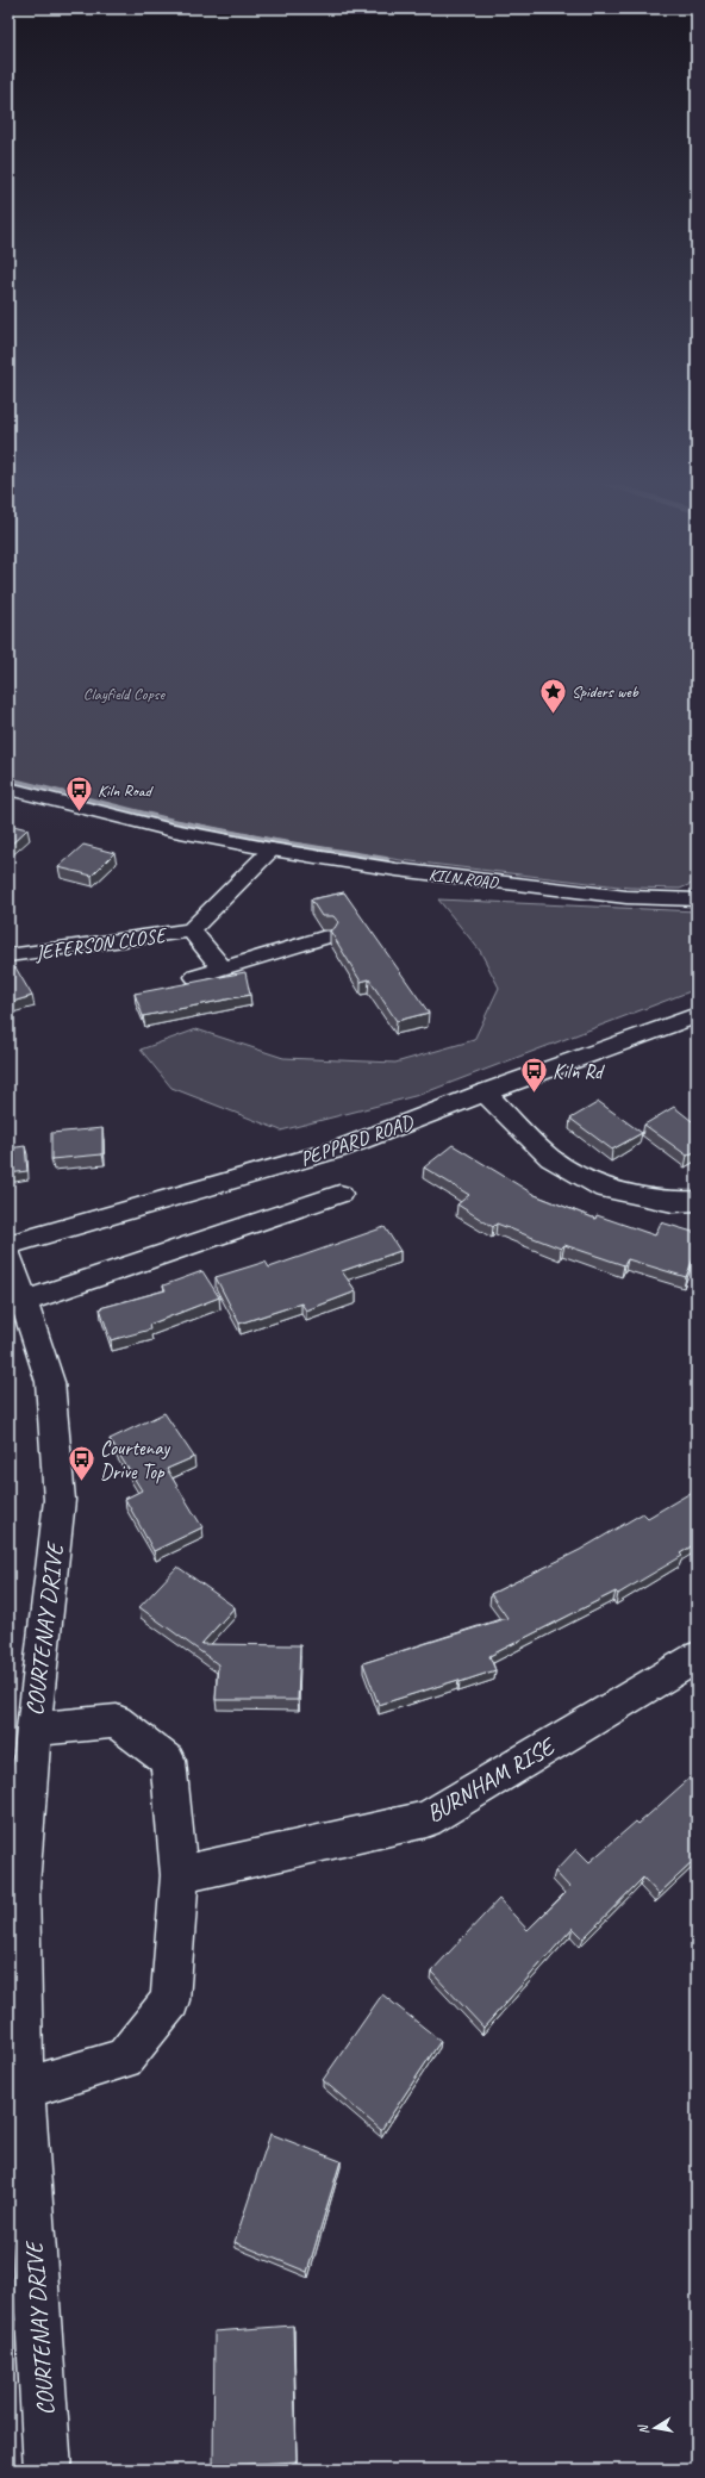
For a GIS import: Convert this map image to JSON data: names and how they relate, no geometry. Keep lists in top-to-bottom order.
{
  "streets": {
    "street": [
      "KILN ROAD",
      "JEFERSON CLOSE",
      "PEPPARD ROAD",
      "COURTENAY DRIVE",
      "BURNHAM RISE"
    ]
  },
  "parks": ["Clayfield Copse"],
  "places": {
    "place": ["Spiders web"],
    "bus stop": ["Kiln Road", "Kiln Rd", "Courtenay Drive Top"]
  },
  "north": "left"
}
